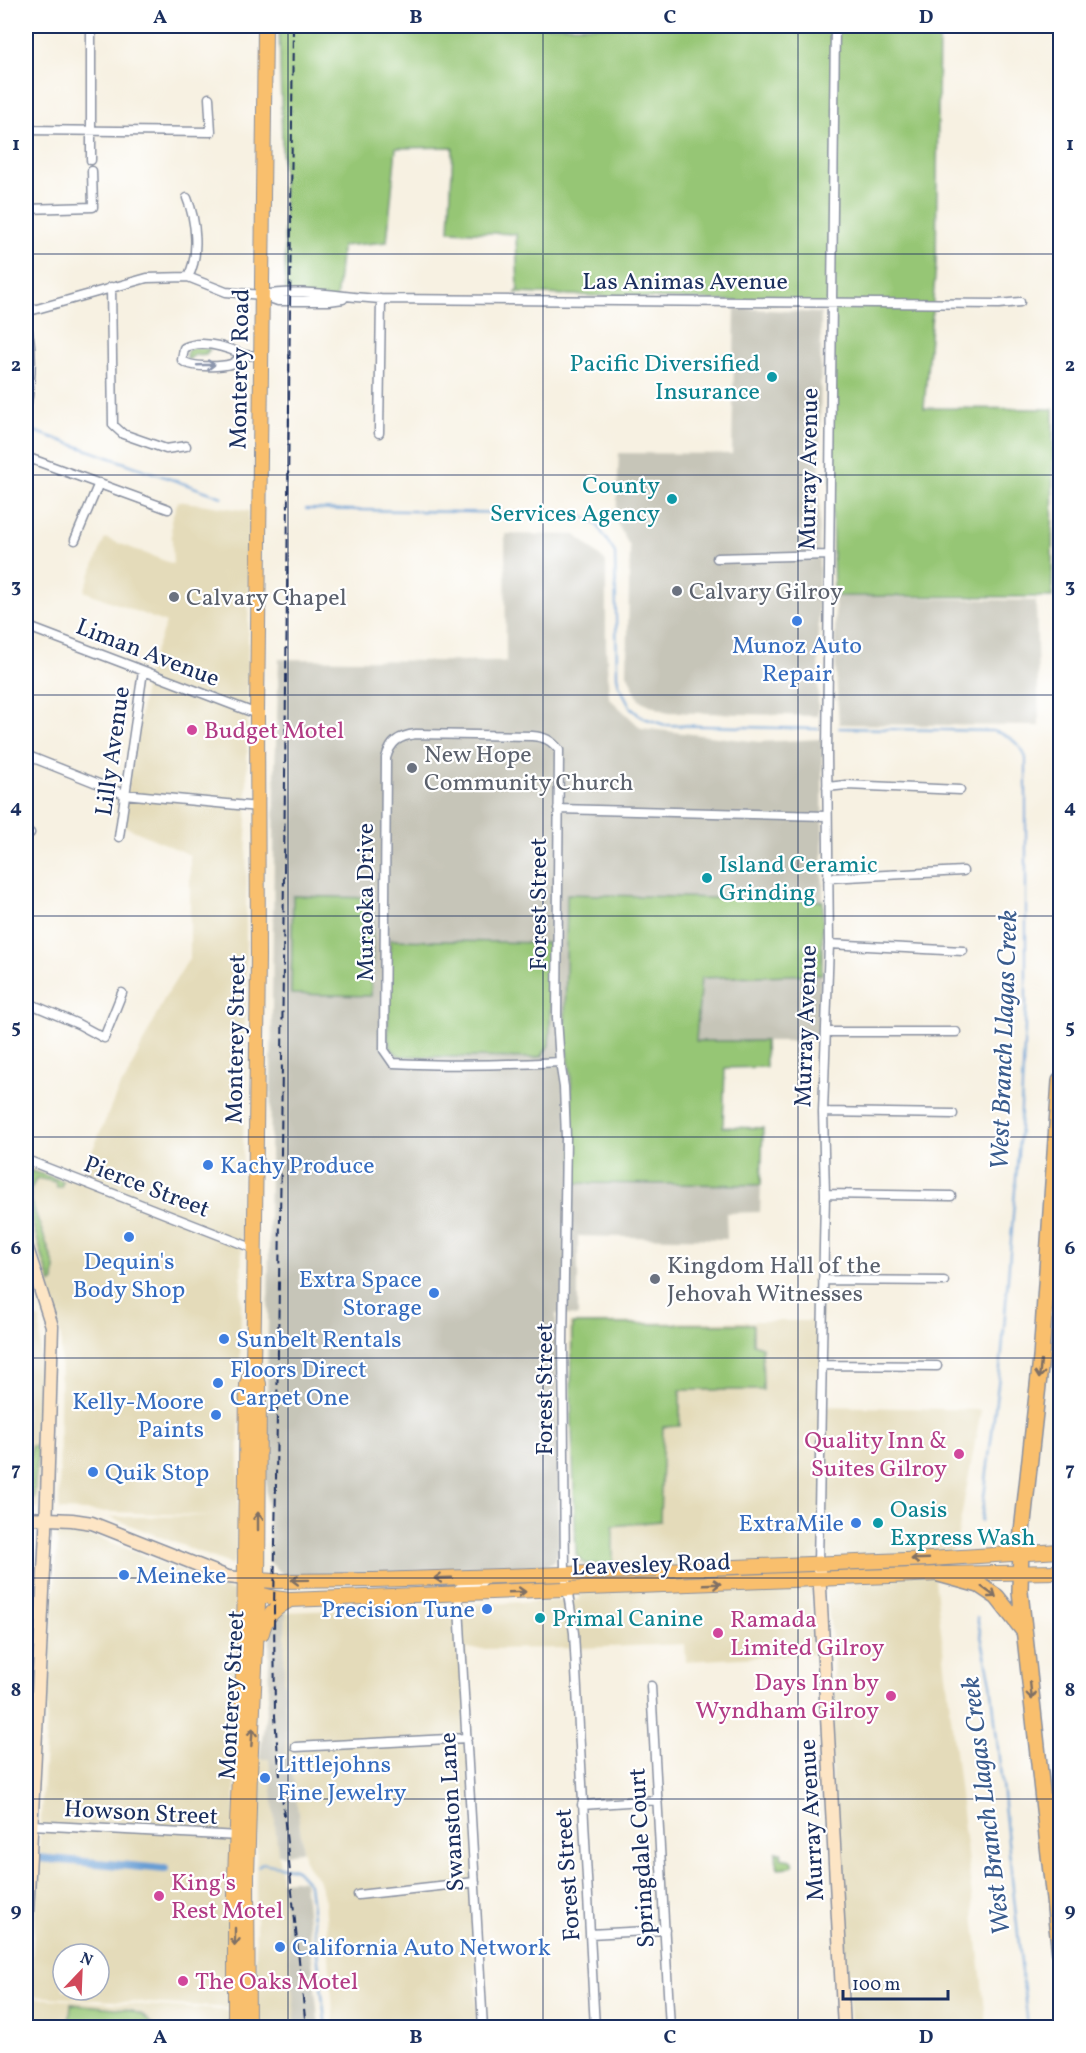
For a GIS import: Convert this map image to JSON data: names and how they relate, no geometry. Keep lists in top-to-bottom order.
{
  "streets": {
    "main road": ["Monterey Road", "Monterey Street", "Leavesley Road"],
    "street": [
      "Las Animas Avenue",
      "Murray Avenue",
      "Liman Avenue",
      "Lilly Avenue",
      "Muraoka Drive",
      "Forest Street",
      "Pierce Street",
      "Howson Street",
      "Swanston Lane",
      "Springdale Court"
    ]
  },
  "crossings": [
    ["Las Animas Avenue", "Monterey Road"],
    ["Las Animas Avenue", "Murray Avenue"],
    ["Monterey Road", "Liman Avenue"],
    ["Monterey Road", "Monterey Street"],
    ["Murray Avenue", "Leavesley Road"],
    ["Liman Avenue", "Lilly Avenue"],
    ["Liman Avenue", "Monterey Street"],
    ["Muraoka Drive", "Forest Street"],
    ["Forest Street", "Leavesley Road"],
    ["Monterey Street", "Pierce Street"],
    ["Monterey Street", "Leavesley Road"],
    ["Monterey Street", "Howson Street"],
    ["Leavesley Road", "Swanston Lane"]
  ],
  "water": ["West Branch Llagas Creek"],
  "places": [
    "Pacific Diversified Insurance",
    "County Services Agency",
    "Calvary Gilroy",
    "Calvary Chapel",
    "Munoz Auto Repair",
    "Budget Motel",
    "New Hope Community Church",
    "Island Ceramic Grinding",
    "Kachy Produce",
    "Dequin's Body Shop",
    "Kingdom Hall of the Jehovah Witnesses",
    "Extra Space Storage",
    "Sunbelt Rentals",
    "Floors Direct Carpet One",
    "Kelly-Moore Paints",
    "Quality Inn & Suites Gilroy",
    "Quik Stop",
    "ExtraMile",
    "Oasis Express Wash",
    "Meineke",
    "Precision Tune",
    "Primal Canine",
    "Ramada Limited Gilroy",
    "Days Inn by Wyndham Gilroy",
    "Littlejohns Fine Jewelry",
    "King's Rest Motel",
    "California Auto Network",
    "The Oaks Motel"
  ],
  "scale_bar": "100 m",
  "north": "top right",
  "grid": {
    "columns": [
      "A",
      "B",
      "C",
      "D"
    ],
    "rows": [
      "1",
      "2",
      "3",
      "4",
      "5",
      "6",
      "7",
      "8",
      "9"
    ]
  }
}
